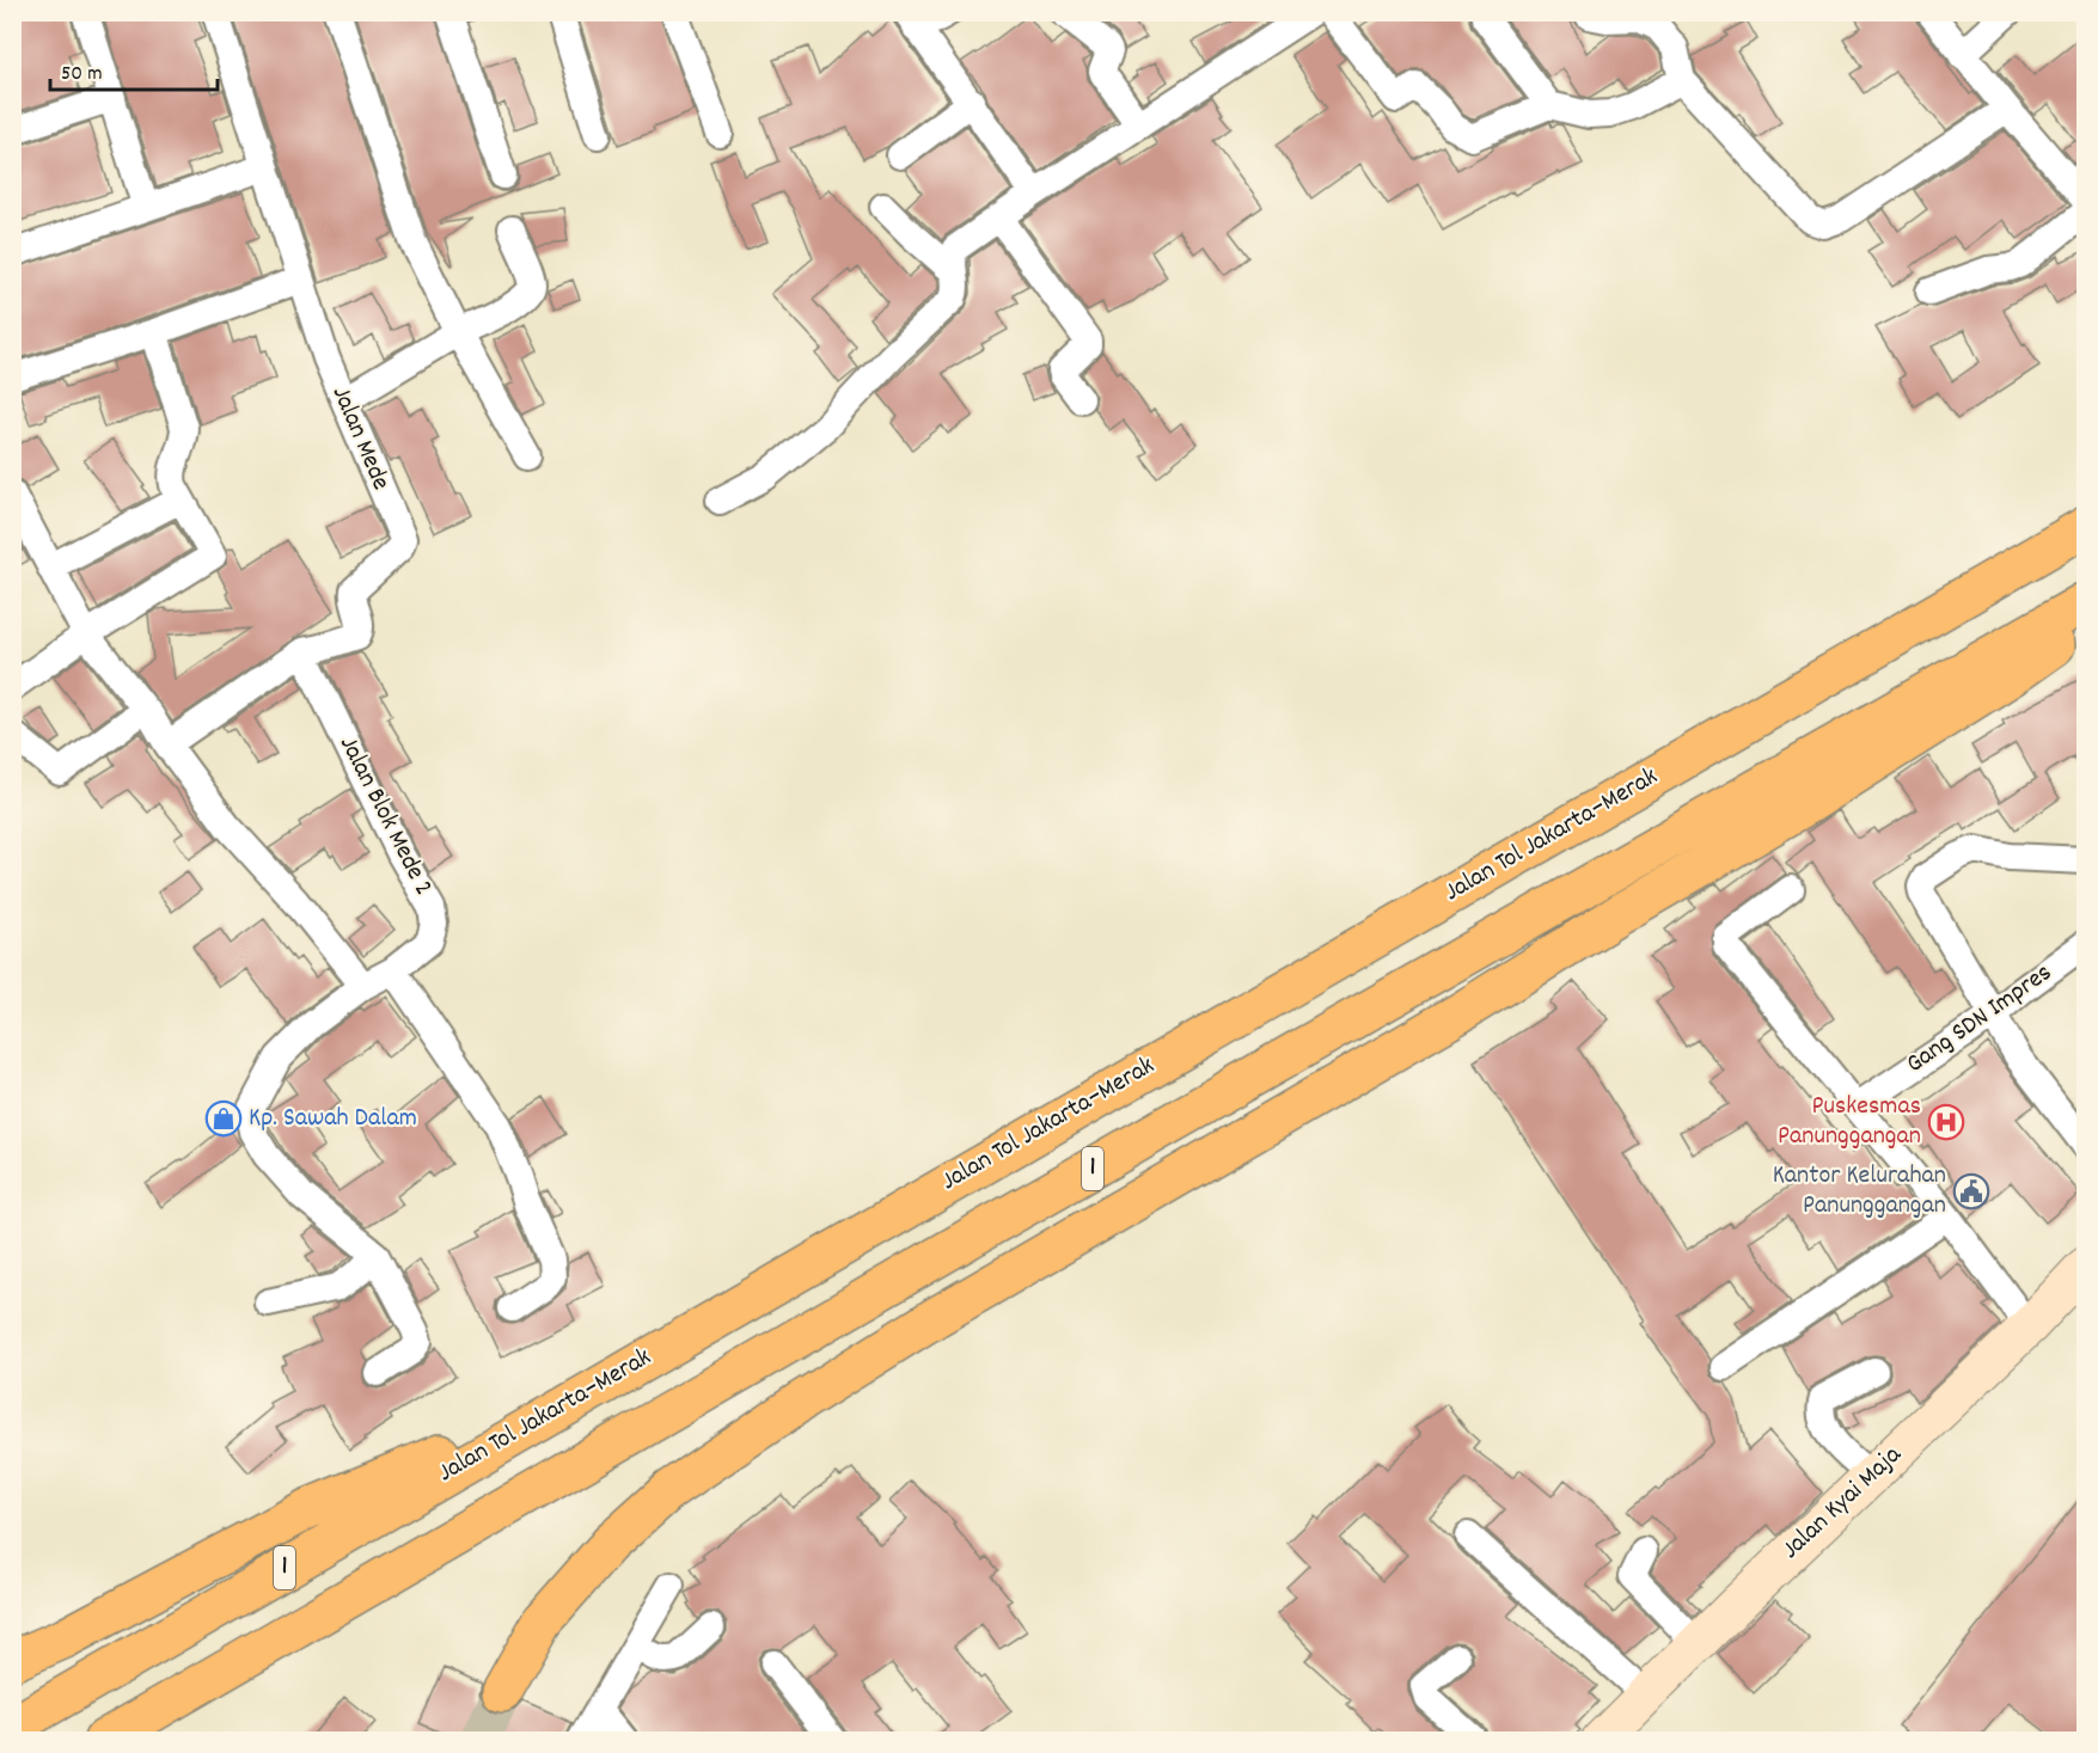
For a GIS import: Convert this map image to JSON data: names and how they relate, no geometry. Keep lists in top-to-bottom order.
{
  "streets": {
    "highway": ["Jalan Tol Jakarta–Merak", "1"],
    "main road": ["Jalan Kyai Maja"],
    "street": ["Jalan Mede", "Jalan Blok Mede 2", "Gang SDN Impres"]
  },
  "crossings": [
    ["Jalan Mede", "Jalan Blok Mede 2"]
  ],
  "places": {
    "shop": ["Kp. Sawah Dalam"],
    "hospital": ["Puskesmas Panunggangan"],
    "public building": ["Kantor Kelurahan Panunggangan"]
  },
  "scale_bar": "50 m"
}
